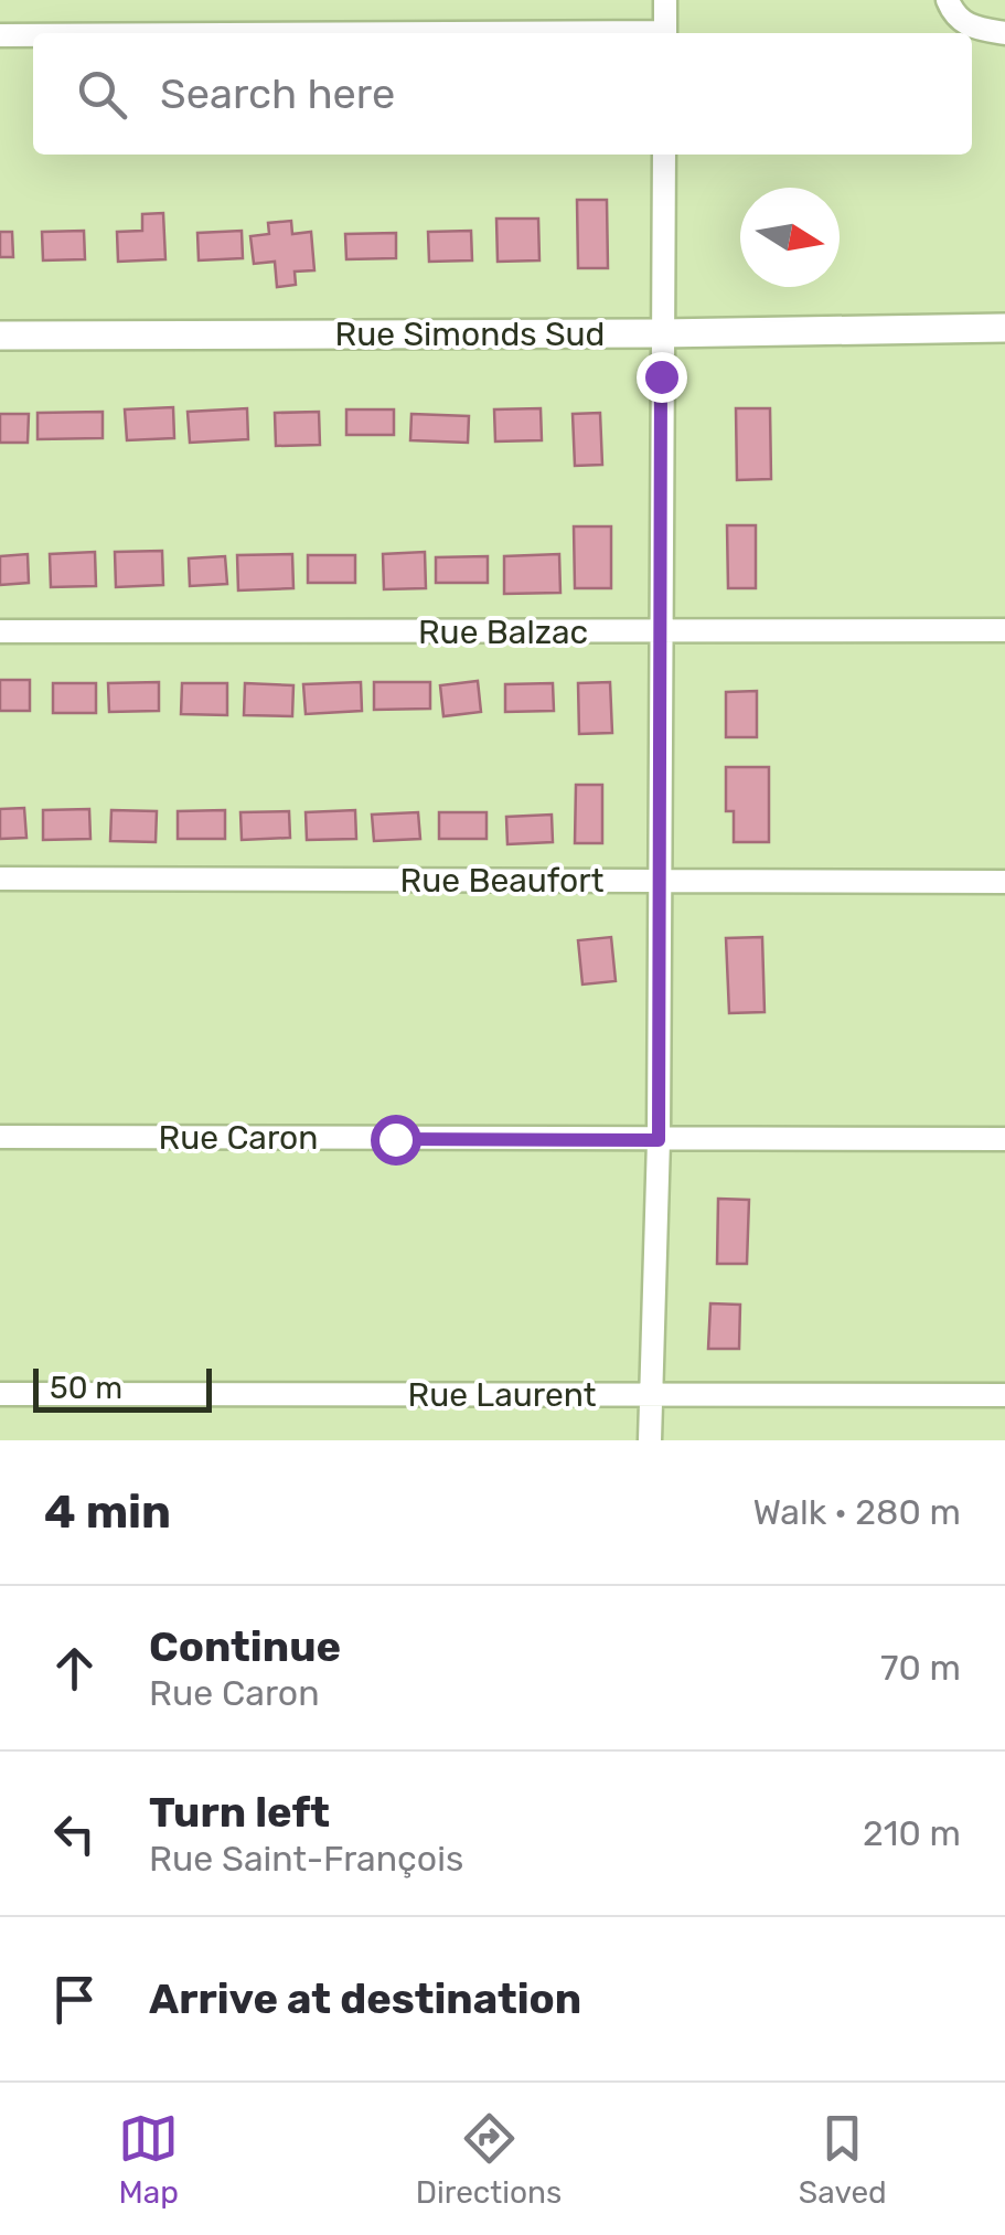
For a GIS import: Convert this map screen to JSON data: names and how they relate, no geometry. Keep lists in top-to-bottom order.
{
  "streets": {
    "street": [
      "Rue Simonds Sud",
      "Rue Balzac",
      "Rue Beaufort",
      "Rue Caron",
      "Rue Laurent"
    ]
  },
  "scale_bar": "50 m",
  "north": "right",
  "page": {
    "search": "Search here",
    "scale": "50 m",
    "heading": ["4 min", "Walk · 280 m"],
    "list": [
      ["Continue", "Rue Caron", "70 m"],
      ["Turn left", "Rue Saint-François", "210 m"],
      "Arrive at destination"
    ],
    "nav": ["Map", "Directions", "Saved"]
  }
}
